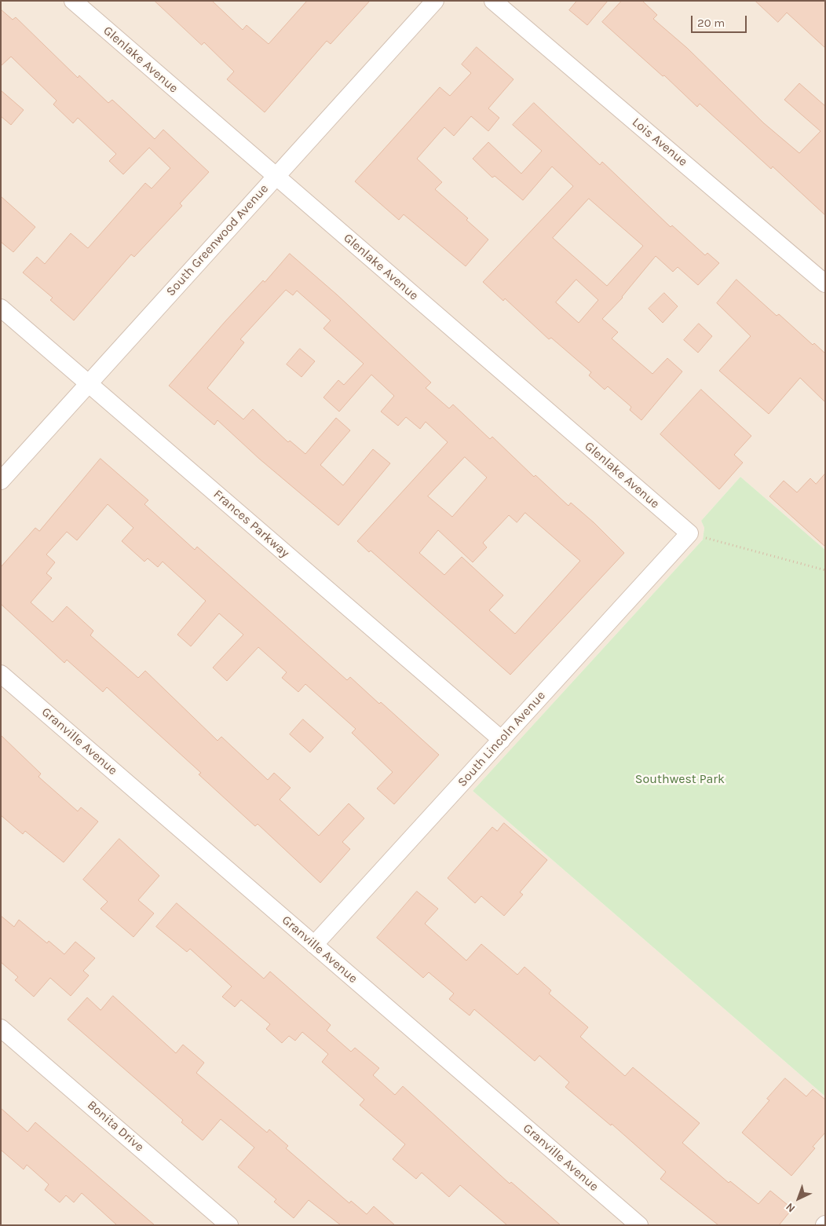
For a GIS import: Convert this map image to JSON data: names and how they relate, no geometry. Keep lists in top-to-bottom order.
{
  "streets": {
    "street": [
      "Glenlake Avenue",
      "Lois Avenue",
      "South Greenwood Avenue",
      "Frances Parkway",
      "South Lincoln Avenue",
      "Granville Avenue",
      "Bonita Drive"
    ]
  },
  "crossings": [
    ["Glenlake Avenue", "South Greenwood Avenue"],
    ["Glenlake Avenue", "South Lincoln Avenue"],
    ["South Greenwood Avenue", "Frances Parkway"],
    ["Frances Parkway", "South Lincoln Avenue"],
    ["South Lincoln Avenue", "Granville Avenue"]
  ],
  "parks": ["Southwest Park"],
  "scale_bar": "20 m",
  "north": "bottom left"
}
